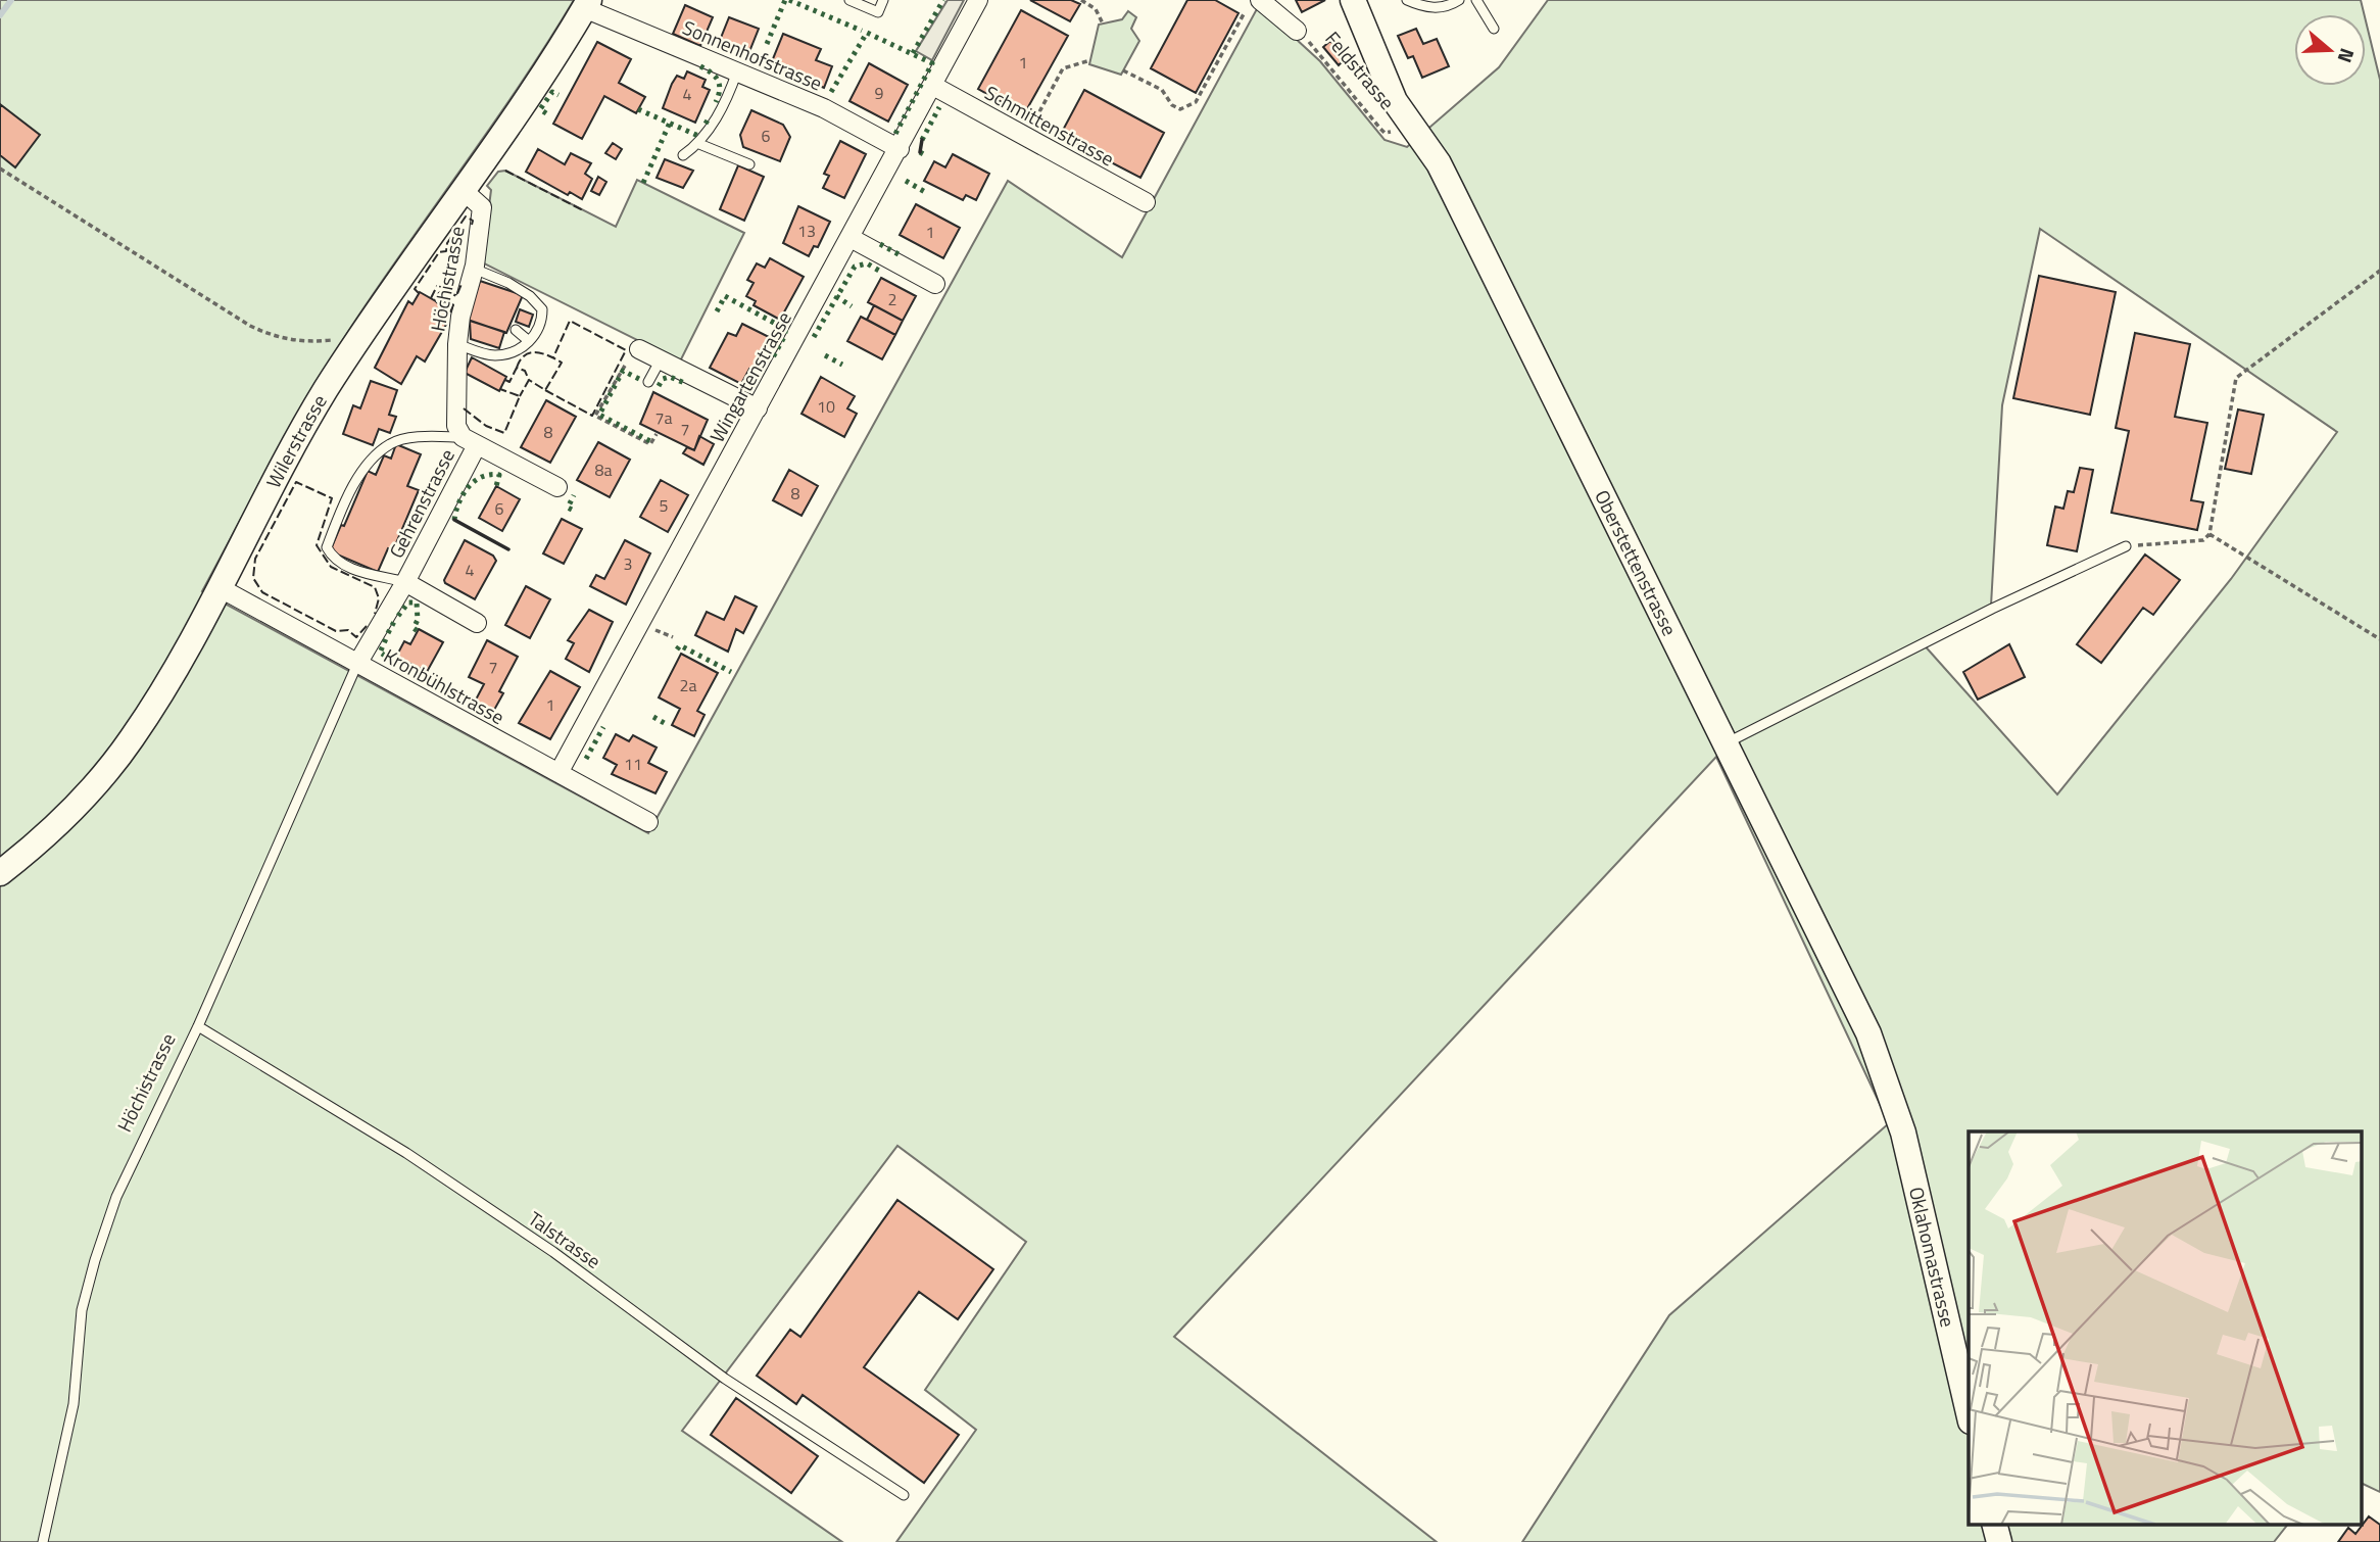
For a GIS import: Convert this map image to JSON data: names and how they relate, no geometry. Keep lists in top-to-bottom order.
{
  "streets": {
    "street": [
      "Sonnenhofstrasse",
      "Feldstrasse",
      "Schmittenstrasse",
      "Höchistrasse",
      "Wingartenstrasse",
      "Wilerstrasse",
      "Gehrenstrasse",
      "Oberstettenstrasse",
      "Kronbühlstrasse",
      "Oklahomastrasse"
    ],
    "lane": ["Talstrasse"]
  },
  "crossings": [
    ["Sonnenhofstrasse", "Wingartenstrasse"],
    ["Sonnenhofstrasse", "Wilerstrasse"],
    ["Schmittenstrasse", "Wingartenstrasse"],
    ["Höchistrasse", "Wilerstrasse"],
    ["Höchistrasse", "Gehrenstrasse"],
    ["Höchistrasse", "Kronbühlstrasse"],
    ["Höchistrasse", "Talstrasse"],
    ["Wingartenstrasse", "Kronbühlstrasse"],
    ["Wilerstrasse", "Kronbühlstrasse"],
    ["Gehrenstrasse", "Kronbühlstrasse"],
    ["Oberstettenstrasse", "Oklahomastrasse"]
  ],
  "house_numbers": [
    "1",
    "9",
    "4",
    "6",
    "13",
    "1",
    "2",
    "10",
    "7a",
    "7",
    "8",
    "8a",
    "8",
    "5",
    "6",
    "3",
    "4",
    "7",
    "2a",
    "1",
    "11"
  ],
  "north": "right"
}
